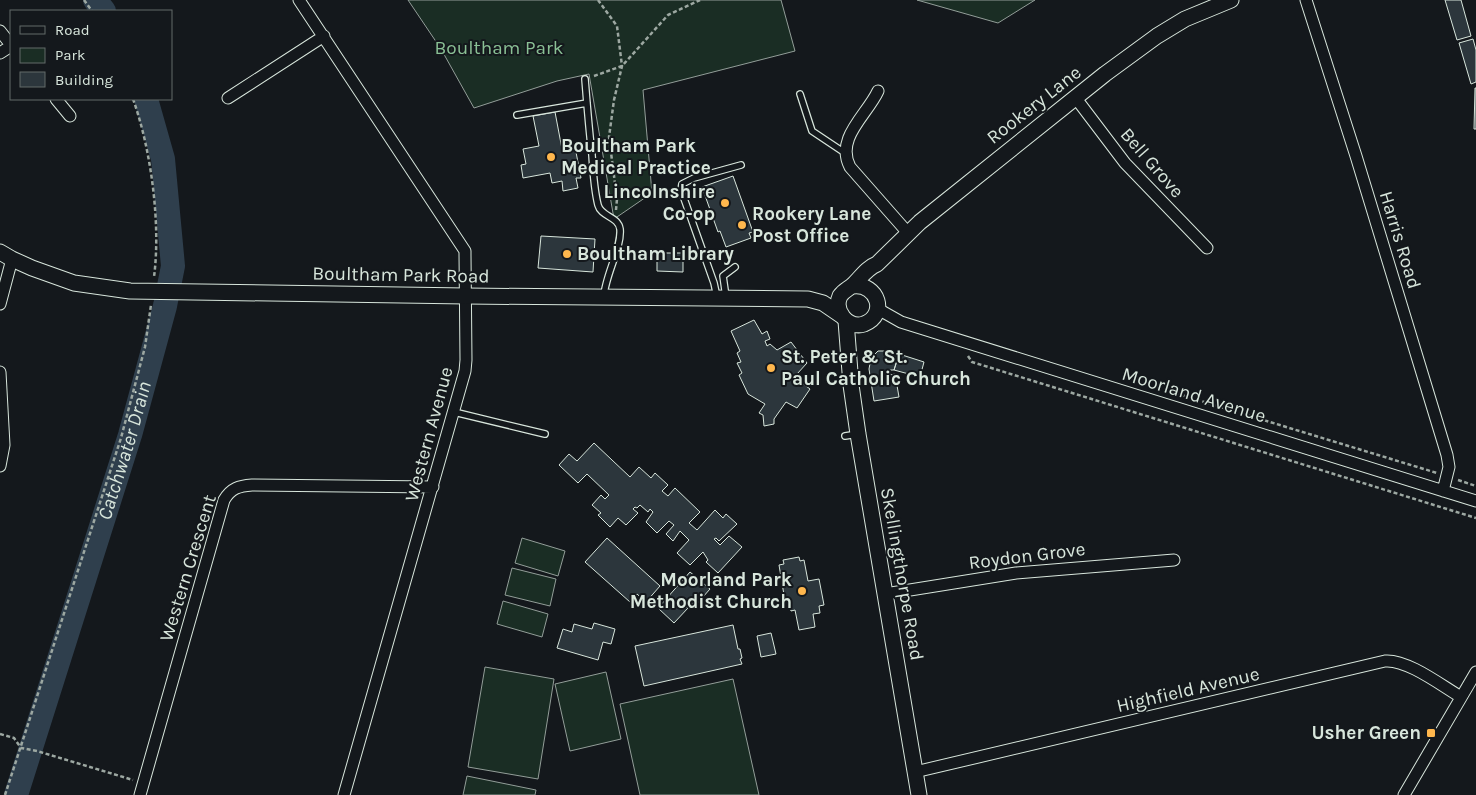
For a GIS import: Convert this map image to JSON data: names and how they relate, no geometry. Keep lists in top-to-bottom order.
{
  "streets": {
    "street": [
      "Rookery Lane",
      "Bell Grove",
      "Harris Road",
      "Boultham Park Road",
      "Moorland Avenue",
      "Western Avenue",
      "Roydon Grove",
      "Western Crescent",
      "Skellingthorpe Road",
      "Highfield Avenue"
    ]
  },
  "crossings": [
    ["Rookery Lane", "Bell Grove"],
    ["Rookery Lane", "Moorland Avenue"],
    ["Rookery Lane", "Skellingthorpe Road"],
    ["Harris Road", "Moorland Avenue"],
    ["Boultham Park Road", "Western Avenue"],
    ["Moorland Avenue", "Skellingthorpe Road"],
    ["Western Avenue", "Western Crescent"],
    ["Roydon Grove", "Skellingthorpe Road"],
    ["Skellingthorpe Road", "Highfield Avenue"]
  ],
  "water": ["Catchwater Drain"],
  "parks": ["Boultham Park"],
  "places": {
    "other": [
      "Boultham Park Medical Practice",
      "Lincolnshire Co-op",
      "Rookery Lane Post Office",
      "Boultham Library",
      "St. Peter & St. Paul Catholic Church",
      "Moorland Park Methodist Church"
    ],
    "transit": ["Usher Green"]
  },
  "legend": ["Road", "Park", "Building"]
}
